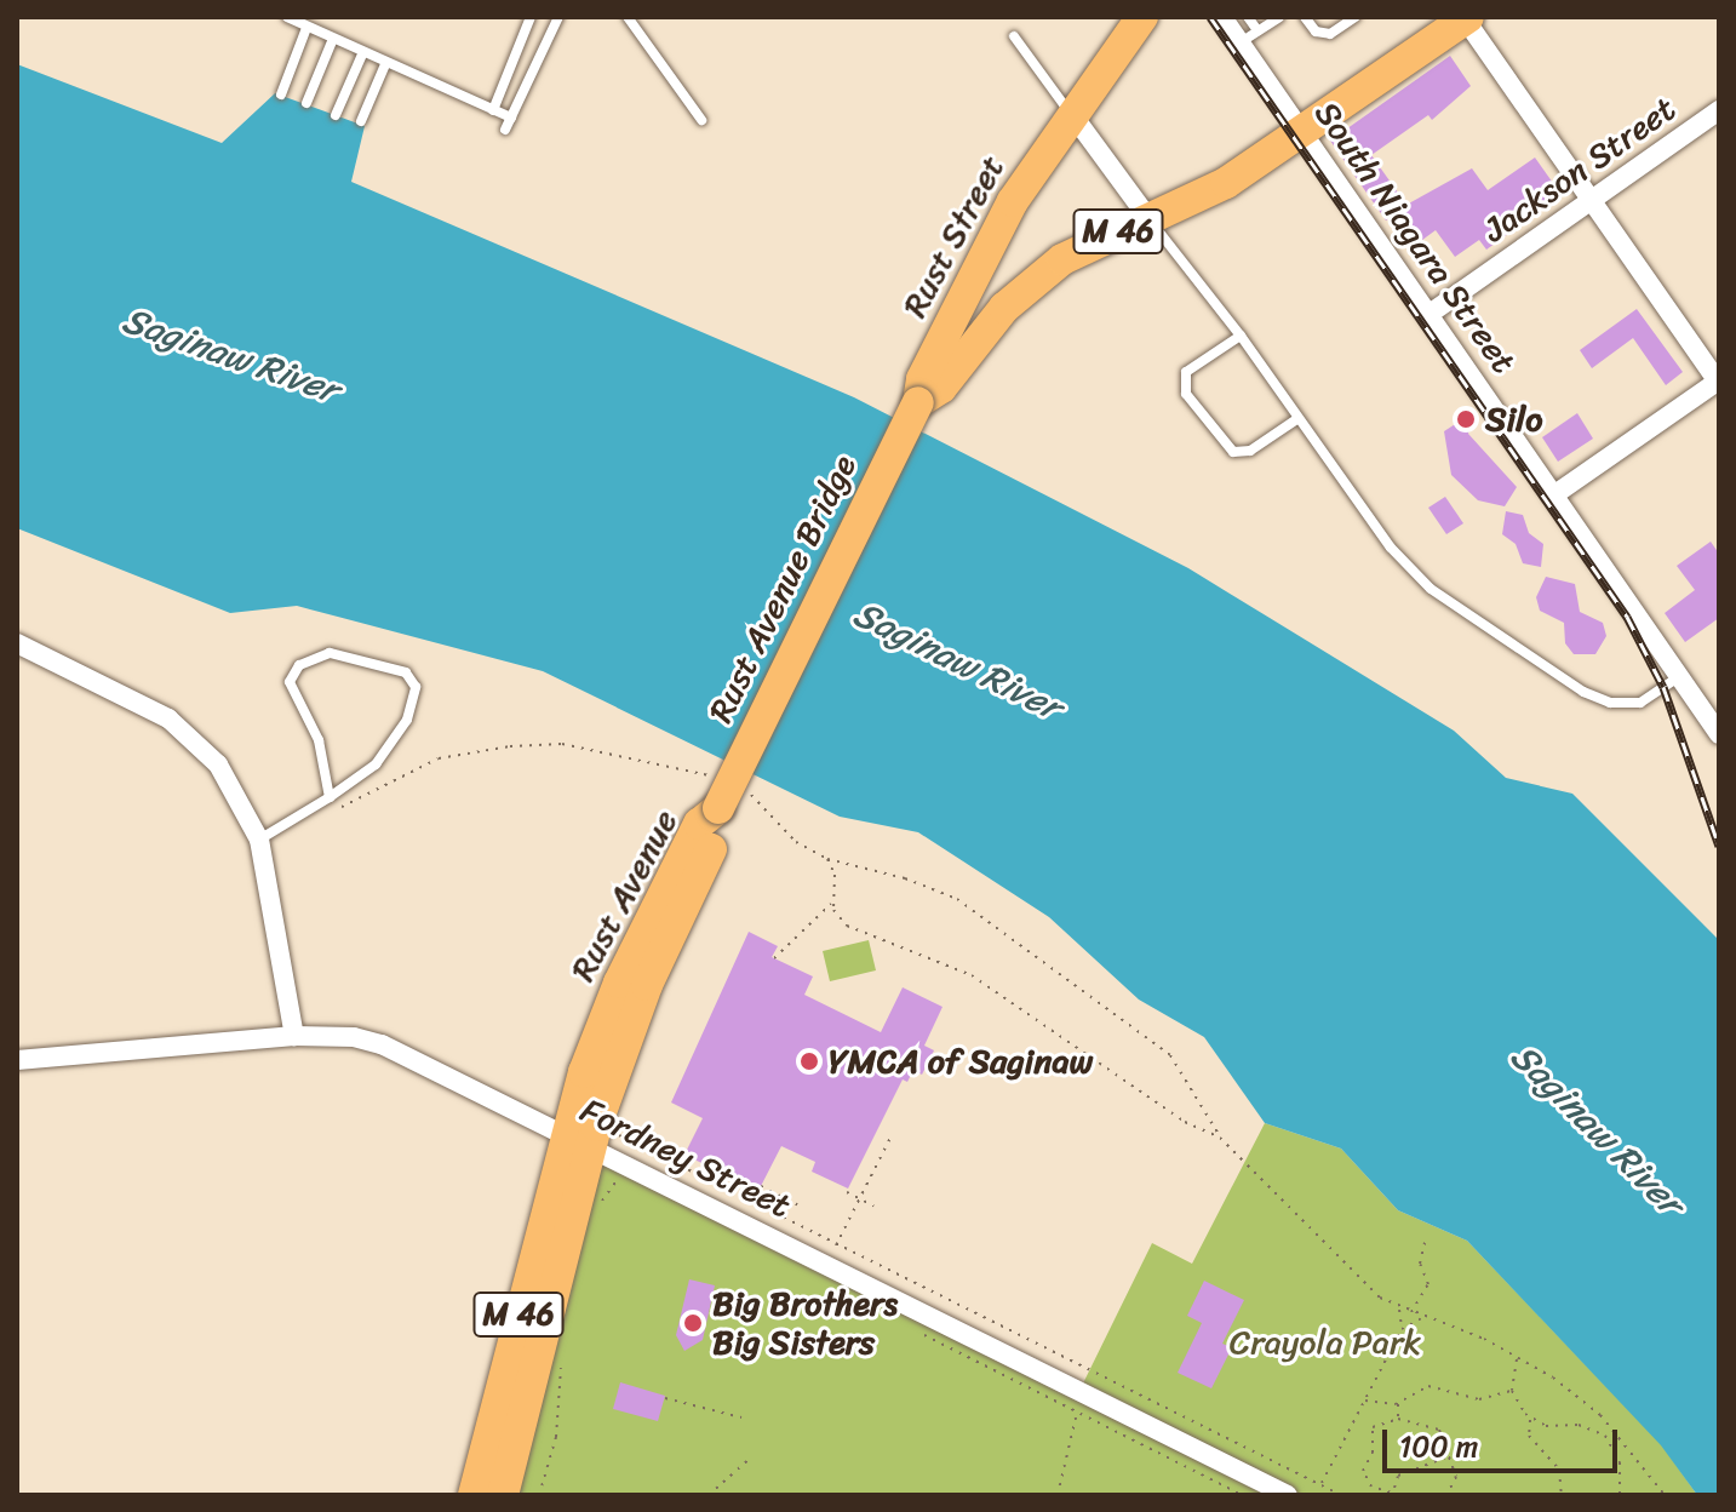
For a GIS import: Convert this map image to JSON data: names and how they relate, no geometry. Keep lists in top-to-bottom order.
{
  "streets": {
    "highway": [
      "M 46",
      "Rust Street",
      "Rust Avenue Bridge",
      "Rust Avenue"
    ],
    "street": ["Jackson Street", "South Niagara Street", "Fordney Street"]
  },
  "crossings": [
    ["Jackson Street", "South Niagara Street"],
    ["M 46", "Rust Street"],
    ["M 46", "South Niagara Street"],
    ["M 46", "Rust Avenue Bridge"],
    ["Rust Street", "Rust Avenue Bridge"],
    ["Rust Avenue Bridge", "Rust Avenue"],
    ["Rust Avenue", "Fordney Street"]
  ],
  "water": ["Saginaw River"],
  "parks": ["Crayola Park"],
  "places": ["Silo", "YMCA of Saginaw", "Big Brothers Big Sisters"],
  "scale_bar": "100 m"
}
